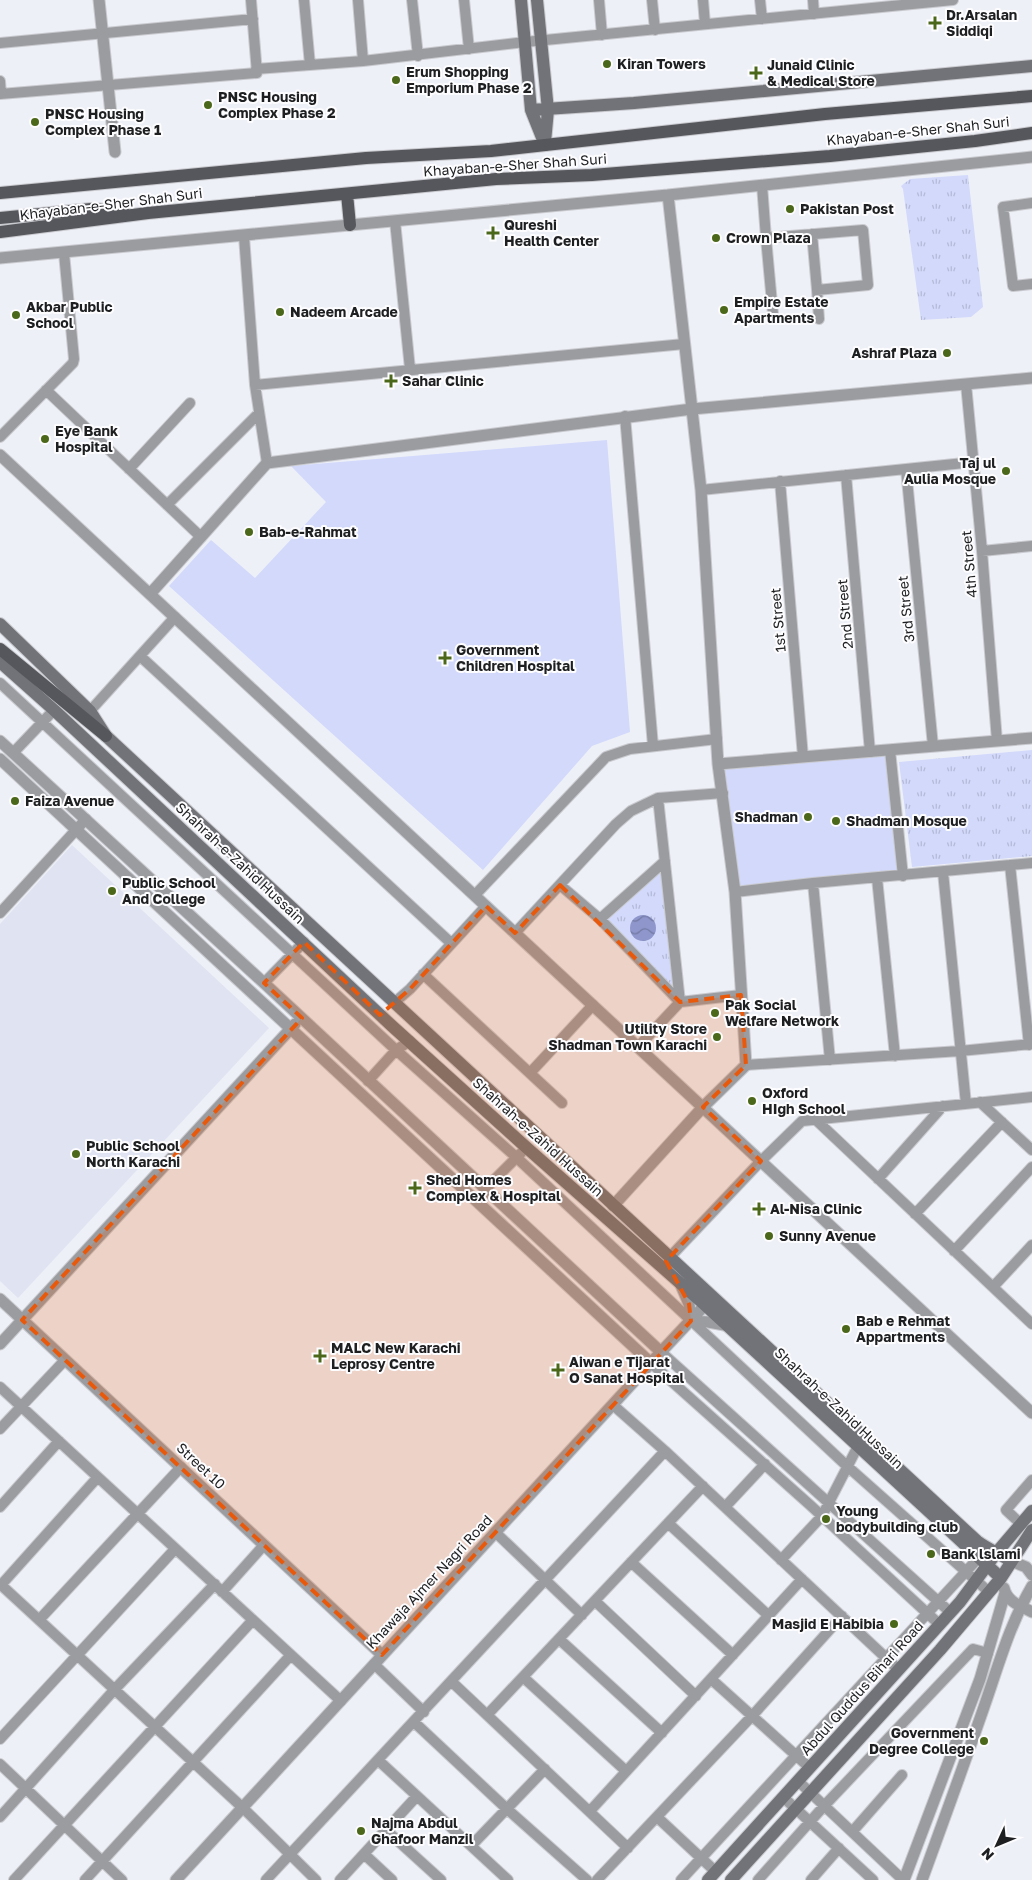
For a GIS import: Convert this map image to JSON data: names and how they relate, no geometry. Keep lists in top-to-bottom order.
{
  "streets": {
    "main road": ["Khayaban-e-Sher Shah Suri", "Shahrah-e-Zahid Hussain", "Abdul Quddus Bihari Road"],
    "street": [
      "4th Street",
      "3rd Street",
      "2nd Street",
      "1st Street",
      "Street 10",
      "Khawaja Ajmer Nagri Road"
    ]
  },
  "crossings": [
    ["Shahrah-e-Zahid Hussain", "Khawaja Ajmer Nagri Road"],
    ["Shahrah-e-Zahid Hussain", "Abdul Quddus Bihari Road"],
    ["Street 10", "Khawaja Ajmer Nagri Road"]
  ],
  "places": {
    "health": [
      "Dr.Arsalan Siddiqi",
      "Junaid Clinic & Medical Store",
      "Qureshi Health Center",
      "Sahar Clinic",
      "Government Children Hospital",
      "Shed Homes Complex & Hospital",
      "Al-Nisa Clinic",
      "MALC New Karachi Leprosy Centre",
      "Aiwan e Tijarat O Sanat Hospital"
    ],
    "other": [
      "Kiran Towers",
      "Erum Shopping Emporium Phase 2",
      "PNSC Housing Complex Phase 2",
      "PNSC Housing Complex Phase 1",
      "Pakistan Post",
      "Crown Plaza",
      "Empire Estate Apartments",
      "Nadeem Arcade",
      "Akbar Public School",
      "Ashraf Plaza",
      "Eye Bank Hospital",
      "Taj ul Aulia Mosque",
      "Bab-e-Rahmat",
      "Faiza Avenue",
      "Shadman",
      "Shadman Mosque",
      "Public School And College",
      "Pak Social Welfare Network",
      "Utility Store Shadman Town Karachi",
      "Oxford HIgh School",
      "Public School North Karachi",
      "Sunny Avenue",
      "Bab e Rehmat Appartments",
      "Young bodybuilding club",
      "Bank lslami",
      "Masjid E Habibia",
      "Government Degree College",
      "Najma Abdul Ghafoor Manzil"
    ]
  },
  "north": "bottom left"
}
